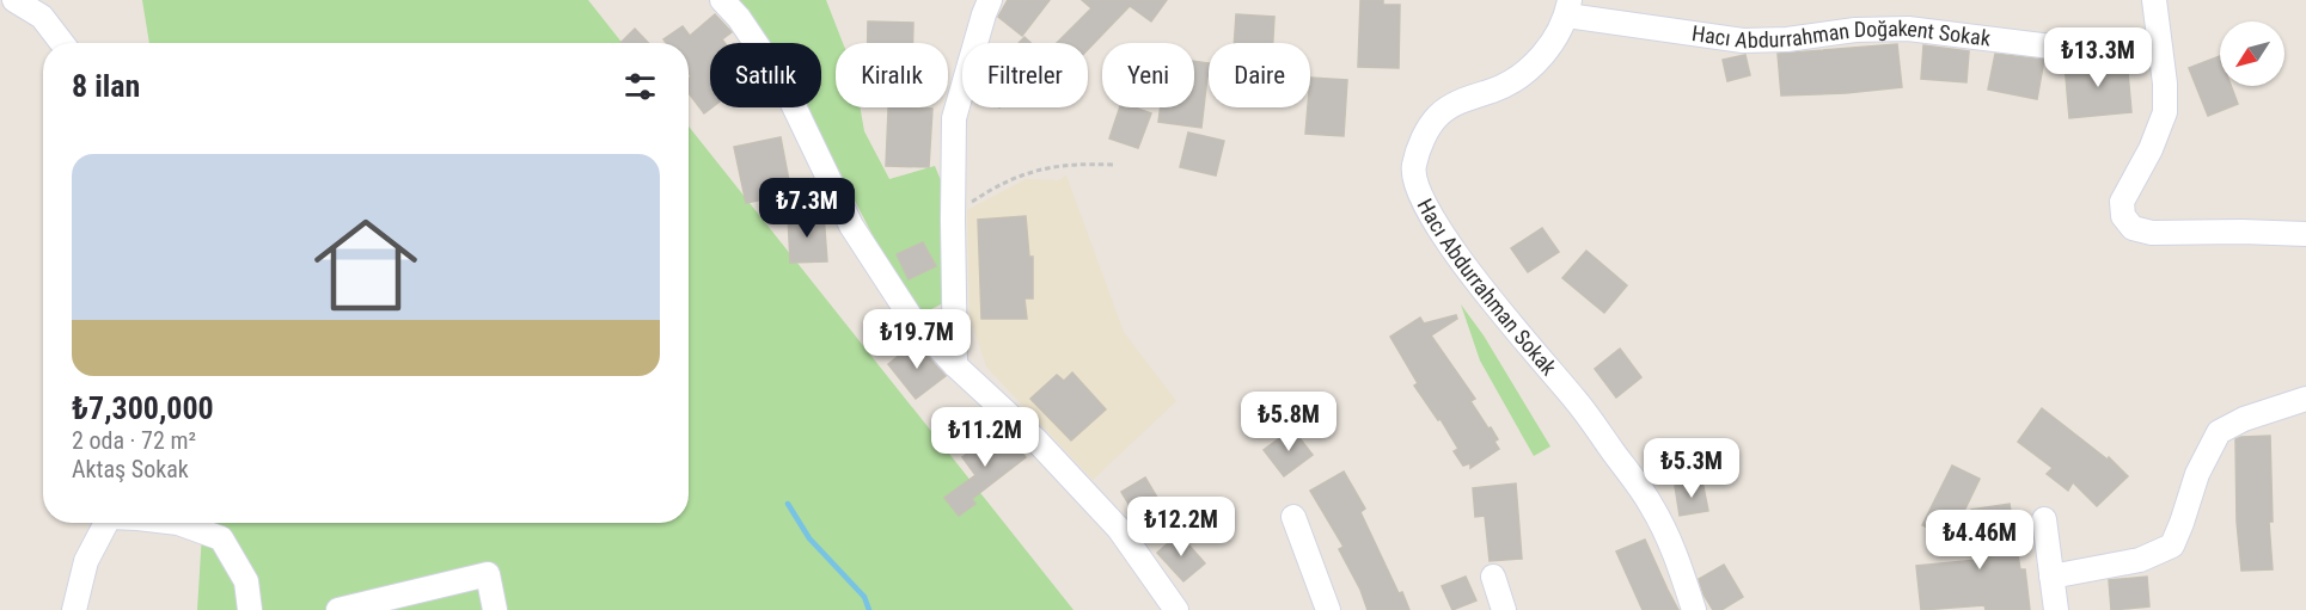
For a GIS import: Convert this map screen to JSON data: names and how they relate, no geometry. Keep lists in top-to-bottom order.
{
  "streets": {
    "street": ["Hacı Abdurrahman Doğakent Sokak", "Hacı Abdurrahman Sokak"]
  },
  "crossings": [
    ["Hacı Abdurrahman Doğakent Sokak", "Hacı Abdurrahman Sokak"]
  ],
  "north": "bottom left",
  "page": {
    "price": [
      "₺13.3M",
      "₺7.3M",
      "₺19.7M",
      "₺5.8M",
      "₺11.2M",
      "₺5.3M",
      "₺12.2M",
      "₺4.46M"
    ],
    "chip": [
      "Satılık",
      "Kiralık",
      "Filtreler",
      "Yeni",
      "Daire"
    ],
    "heading": "8 ilan",
    "list": [
      {
        "name": "₺7,300,000",
        "note": "2 oda · 72 m² · Aktaş Sokak"
      }
    ]
  }
}
